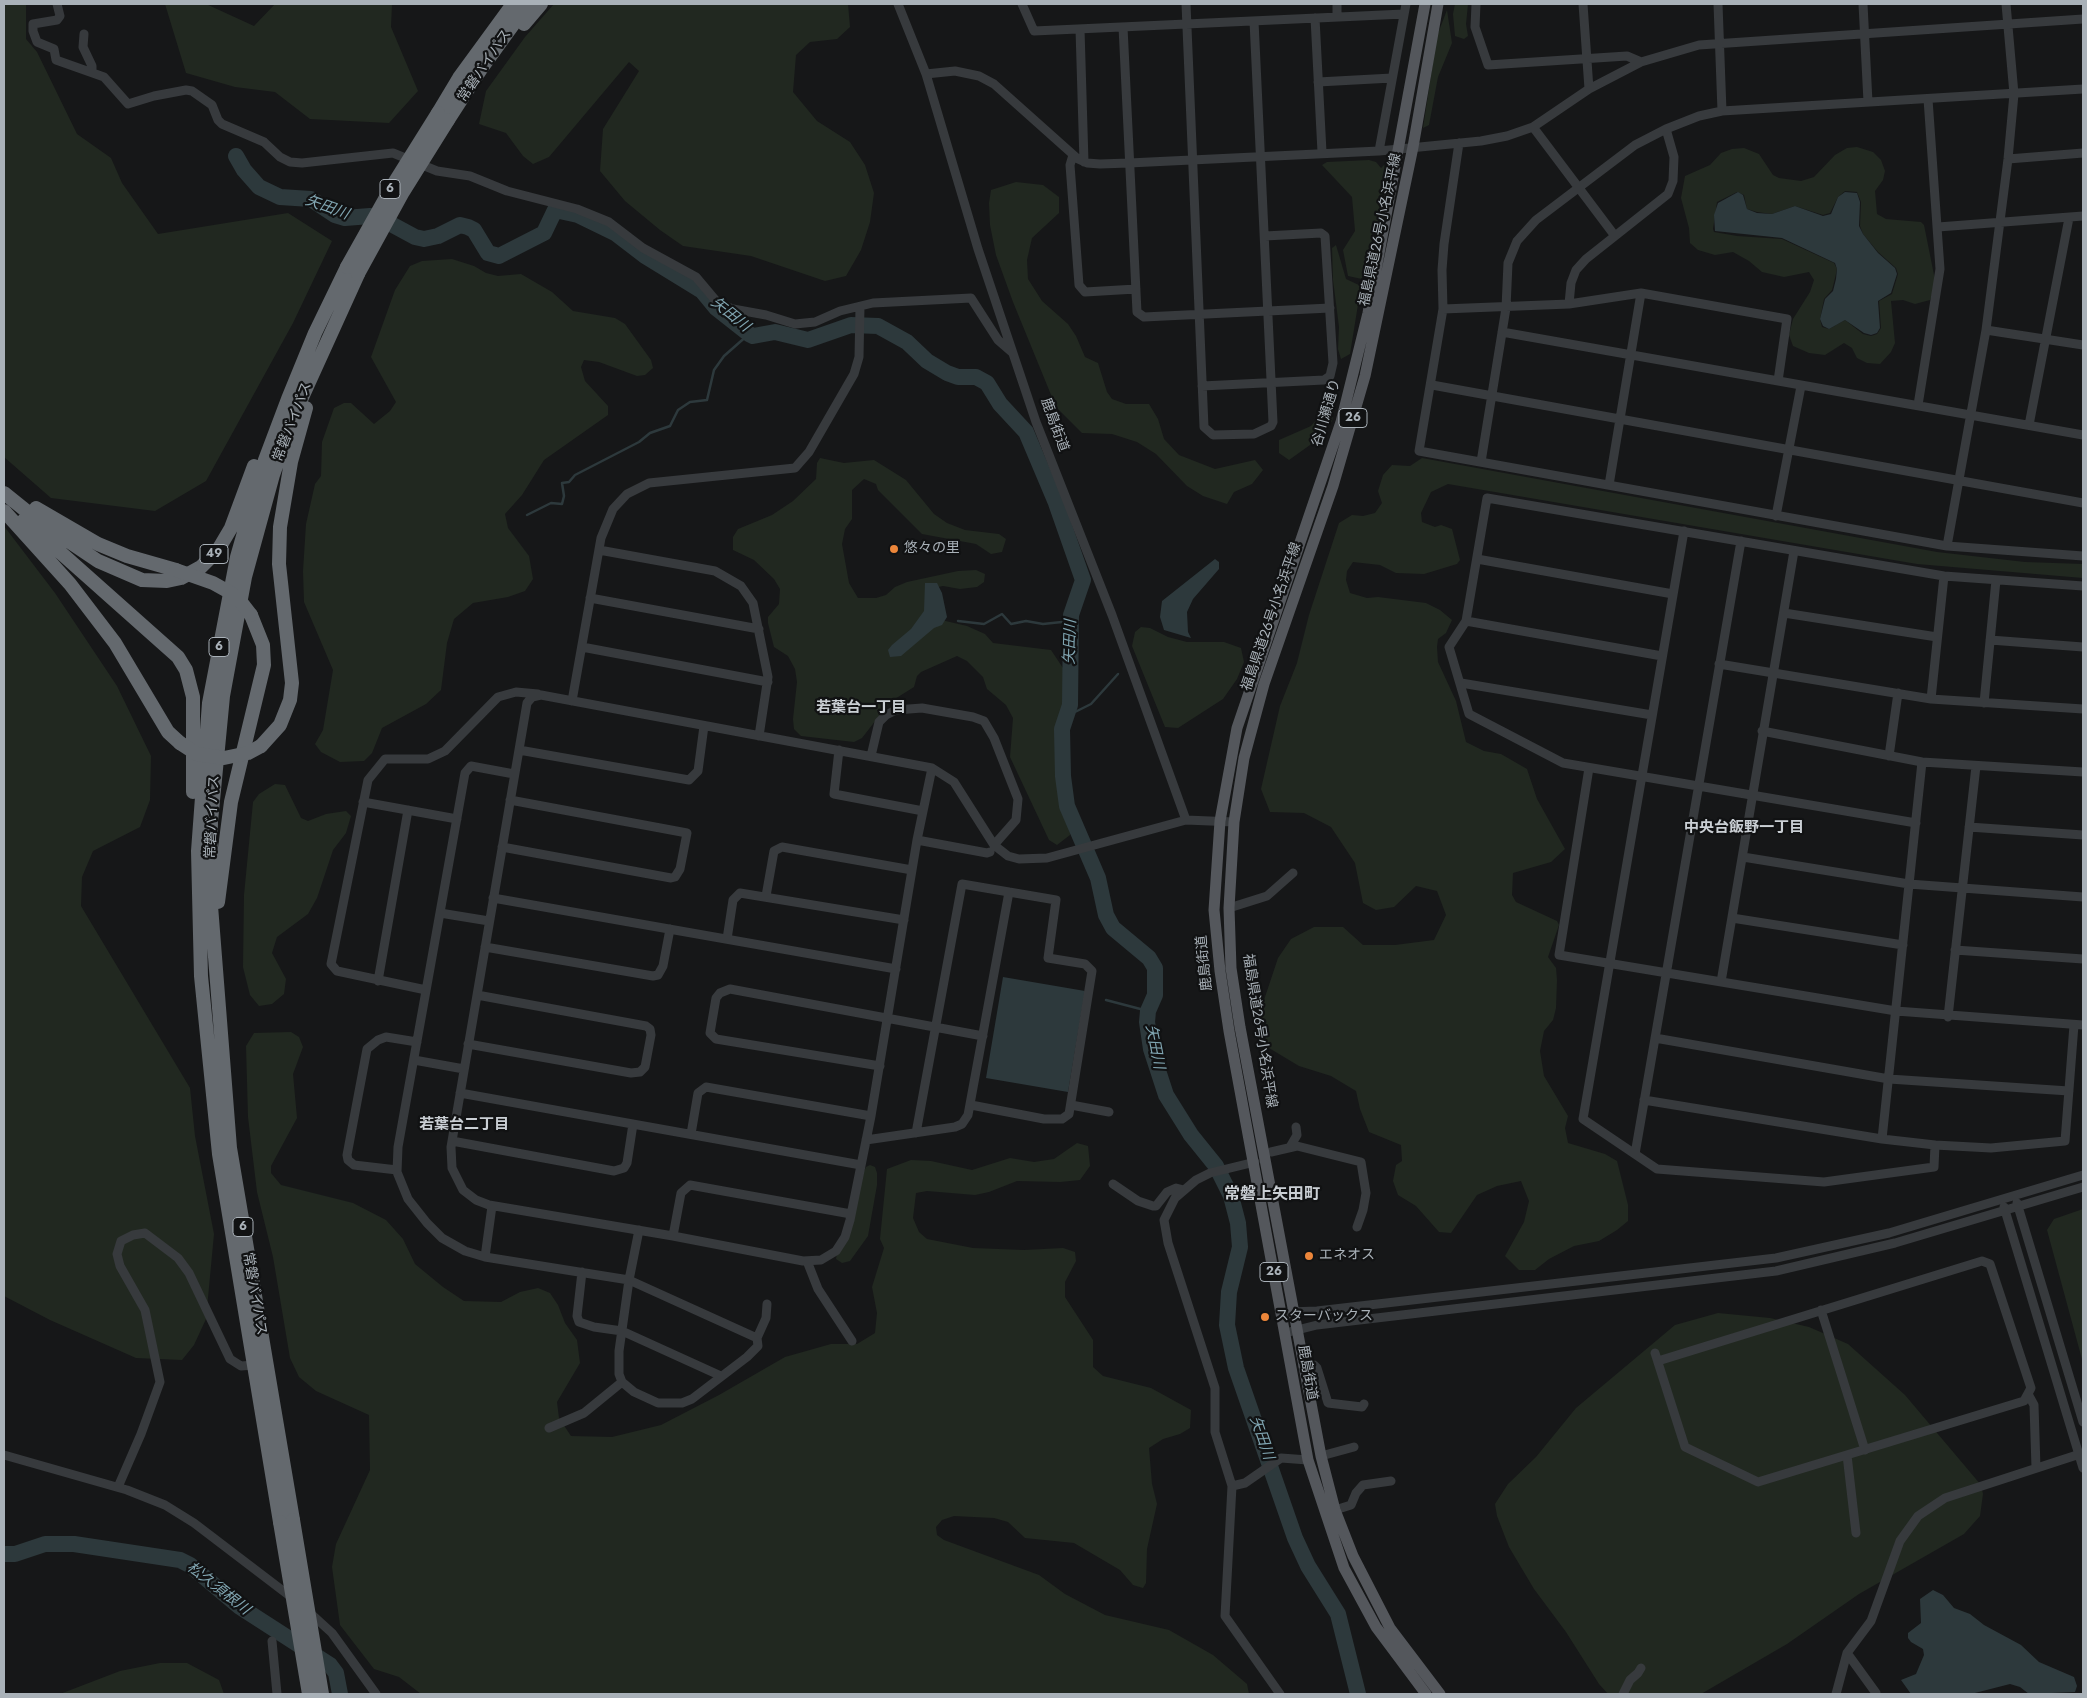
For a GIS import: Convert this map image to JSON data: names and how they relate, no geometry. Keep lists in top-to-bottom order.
{
  "streets": {
    "highway": ["常磐バイパス", "6", "49"],
    "main road": [
      "福島県道26号小名浜平線",
      "谷川瀬通り",
      "26",
      "鹿島街道"
    ]
  },
  "crossings": [
    ["常磐バイパス", "49"],
    ["福島県道26号小名浜平線", "鹿島街道"],
    ["谷川瀬通り", "鹿島街道"]
  ],
  "districts": [
    "若葉台一丁目",
    "中央台飯野一丁目",
    "若葉台二丁目",
    "常磐上矢田町"
  ],
  "water": ["矢田川", "松久須根川"],
  "places": ["悠々の里", "エネオス", "スターバックス"]
}
